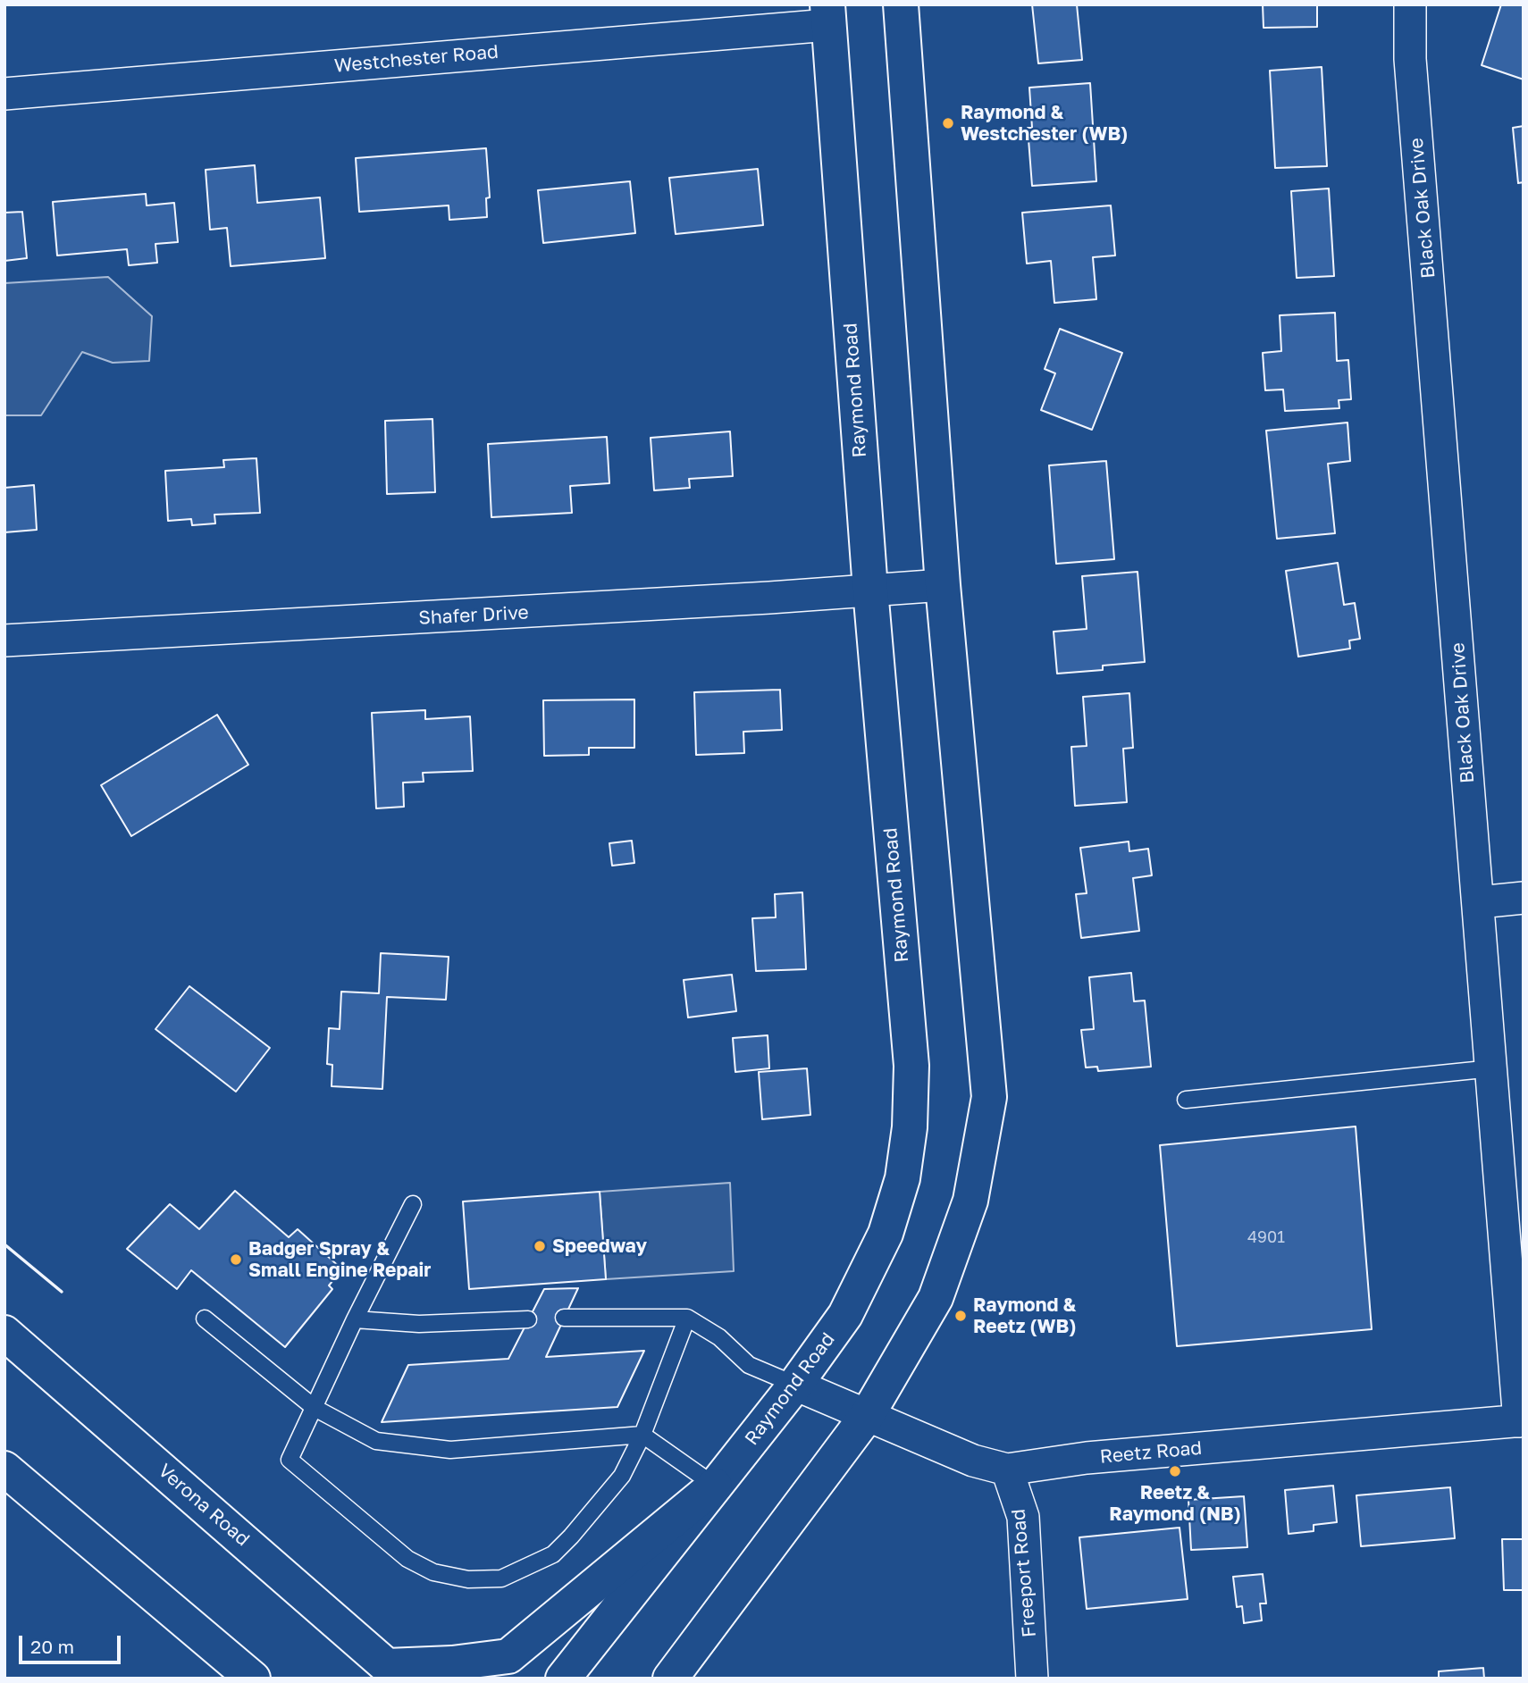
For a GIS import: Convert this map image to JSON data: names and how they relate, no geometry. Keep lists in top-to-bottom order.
{
  "streets": {
    "main road": ["Raymond Road", "Verona Road"],
    "street": [
      "Westchester Road",
      "Black Oak Drive",
      "Shafer Drive",
      "Reetz Road",
      "Freeport Road"
    ]
  },
  "crossings": [
    ["Westchester Road", "Raymond Road"],
    ["Black Oak Drive", "Reetz Road"],
    ["Raymond Road", "Shafer Drive"],
    ["Raymond Road", "Reetz Road"],
    ["Reetz Road", "Freeport Road"]
  ],
  "places": [
    "Raymond & Westchester (WB)",
    "Speedway",
    "Badger Spray & Small Engine Repair",
    "Raymond & Reetz (WB)",
    "Reetz & Raymond (NB)"
  ],
  "house_numbers": ["4901"],
  "scale_bar": "20 m"
}
